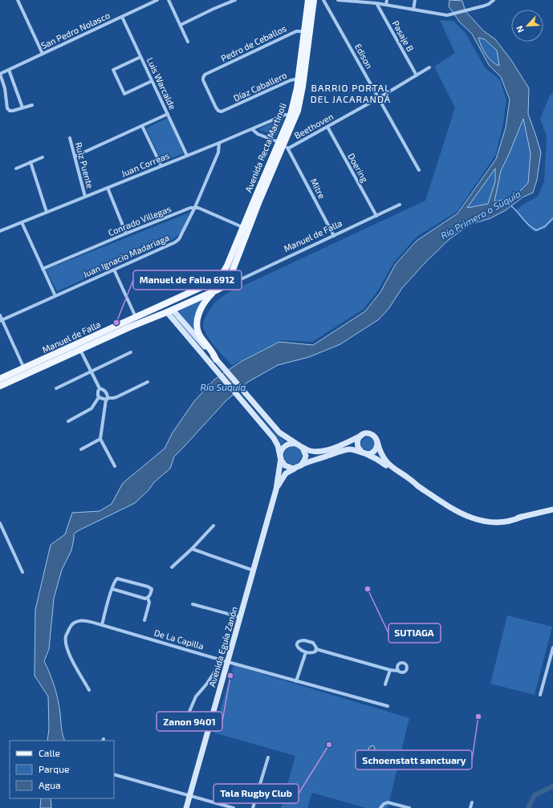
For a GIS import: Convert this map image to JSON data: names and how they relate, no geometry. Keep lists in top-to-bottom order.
{
  "streets": {
    "main road": ["Avenida Recta Martinoli", "Manuel de Falla", "Avenida Eguía Zanón"],
    "street": [
      "San Pedro Nolasco",
      "Pasaje B",
      "Pedro de Ceballos",
      "Edison",
      "Luis Warcalde",
      "Díaz Caballero",
      "Beethoven",
      "Juan Correas",
      "Ruiz Puente",
      "Doering",
      "Mitre",
      "Conrado Villegas",
      "Juan Ignacio Madariaga",
      "De La Capilla"
    ]
  },
  "crossings": [
    ["San Pedro Nolasco", "Luis Warcalde"],
    ["Pasaje B", "Beethoven"],
    ["Pedro de Ceballos", "Díaz Caballero"],
    ["Pedro de Ceballos", "Avenida Recta Martinoli"],
    ["Edison", "Beethoven"],
    ["Luis Warcalde", "Juan Correas"],
    ["Díaz Caballero", "Avenida Recta Martinoli"],
    ["Beethoven", "Avenida Recta Martinoli"],
    ["Beethoven", "Doering"],
    ["Beethoven", "Mitre"],
    ["Avenida Recta Martinoli", "Juan Correas"],
    ["Avenida Recta Martinoli", "Mitre"],
    ["Avenida Recta Martinoli", "Manuel de Falla"],
    ["Juan Correas", "Ruiz Puente"],
    ["Juan Correas", "Juan Ignacio Madariaga"],
    ["Ruiz Puente", "Conrado Villegas"],
    ["Doering", "Manuel de Falla"],
    ["Mitre", "Manuel de Falla"],
    ["Conrado Villegas", "Juan Ignacio Madariaga"],
    ["De La Capilla", "Avenida Eguía Zanón"]
  ],
  "districts": ["BARRIO PORTAL DEL JACARANDÁ"],
  "water": ["Río Primero o Suquía", "Río Suquía"],
  "places": [
    "Manuel de Falla 6912",
    "SUTIAGA",
    "Zanon 9401",
    "Schoenstatt sanctuary",
    "Tala Rugby Club"
  ],
  "legend": ["Calle", "Parque", "Agua"],
  "north": "bottom left"
}
